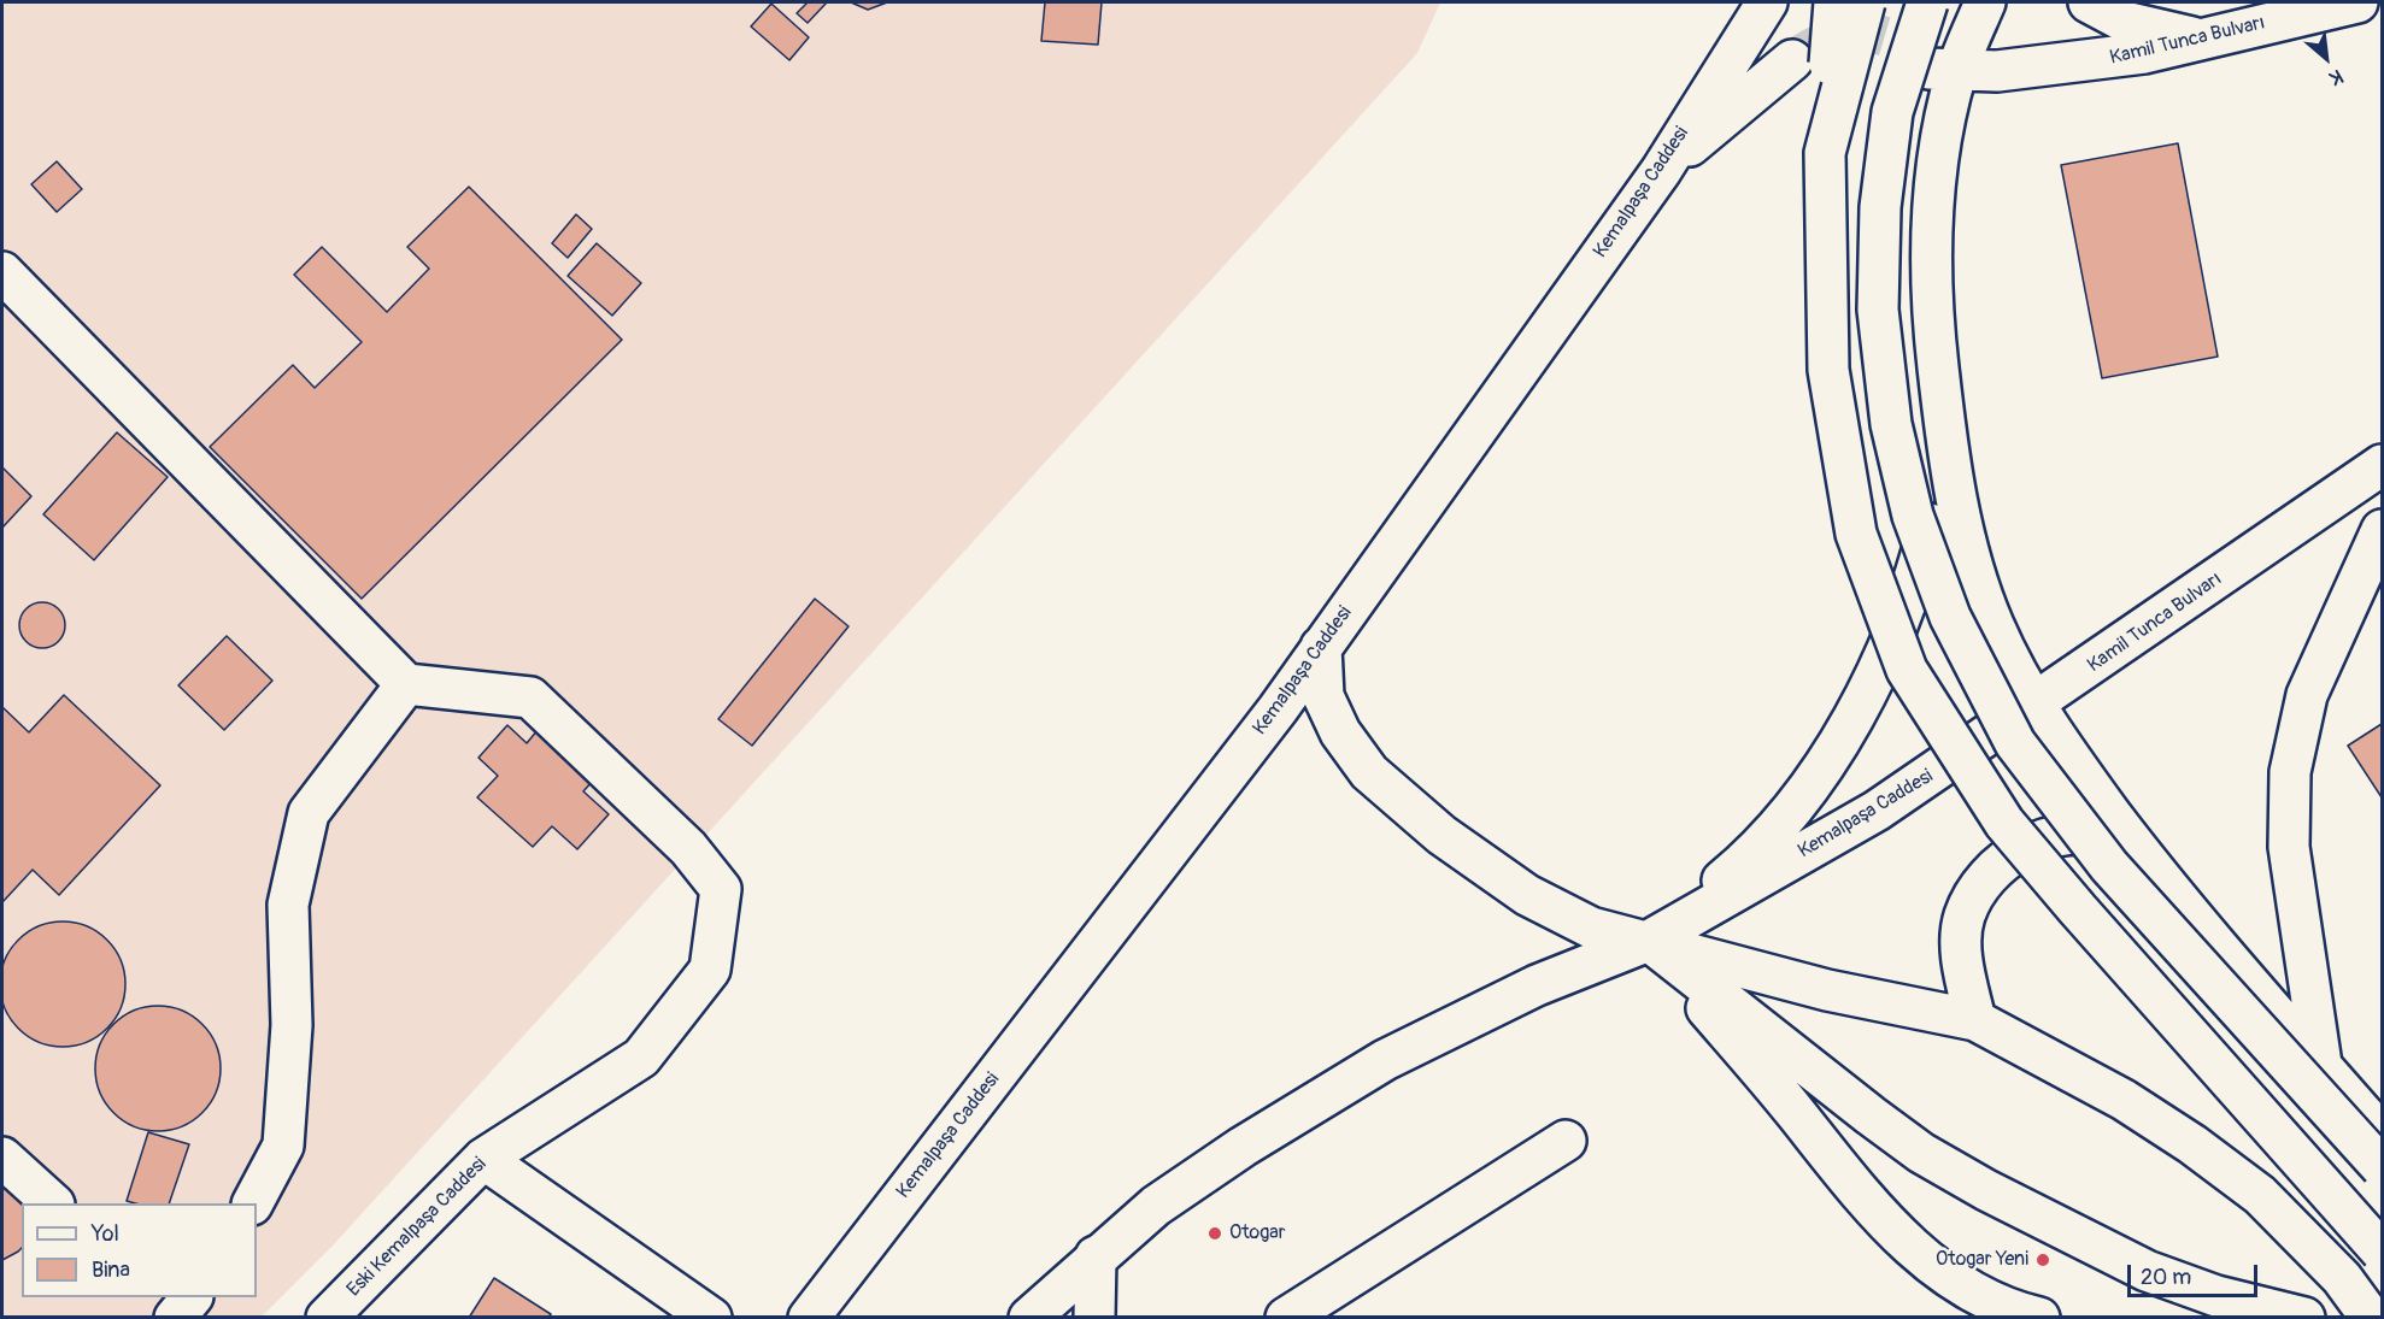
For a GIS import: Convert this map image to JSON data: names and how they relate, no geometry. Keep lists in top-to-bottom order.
{
  "streets": {
    "main road": ["Kamil Tunca Bulvarı", "Kemalpaşa Caddesi", "Eski Kemalpaşa Caddesi"]
  },
  "crossings": [
    ["Kamil Tunca Bulvarı", "Kemalpaşa Caddesi"]
  ],
  "places": ["Otogar", "Otogar Yeni"],
  "legend": ["Yol", "Bina"],
  "scale_bar": "20 m",
  "north": "bottom right"
}
